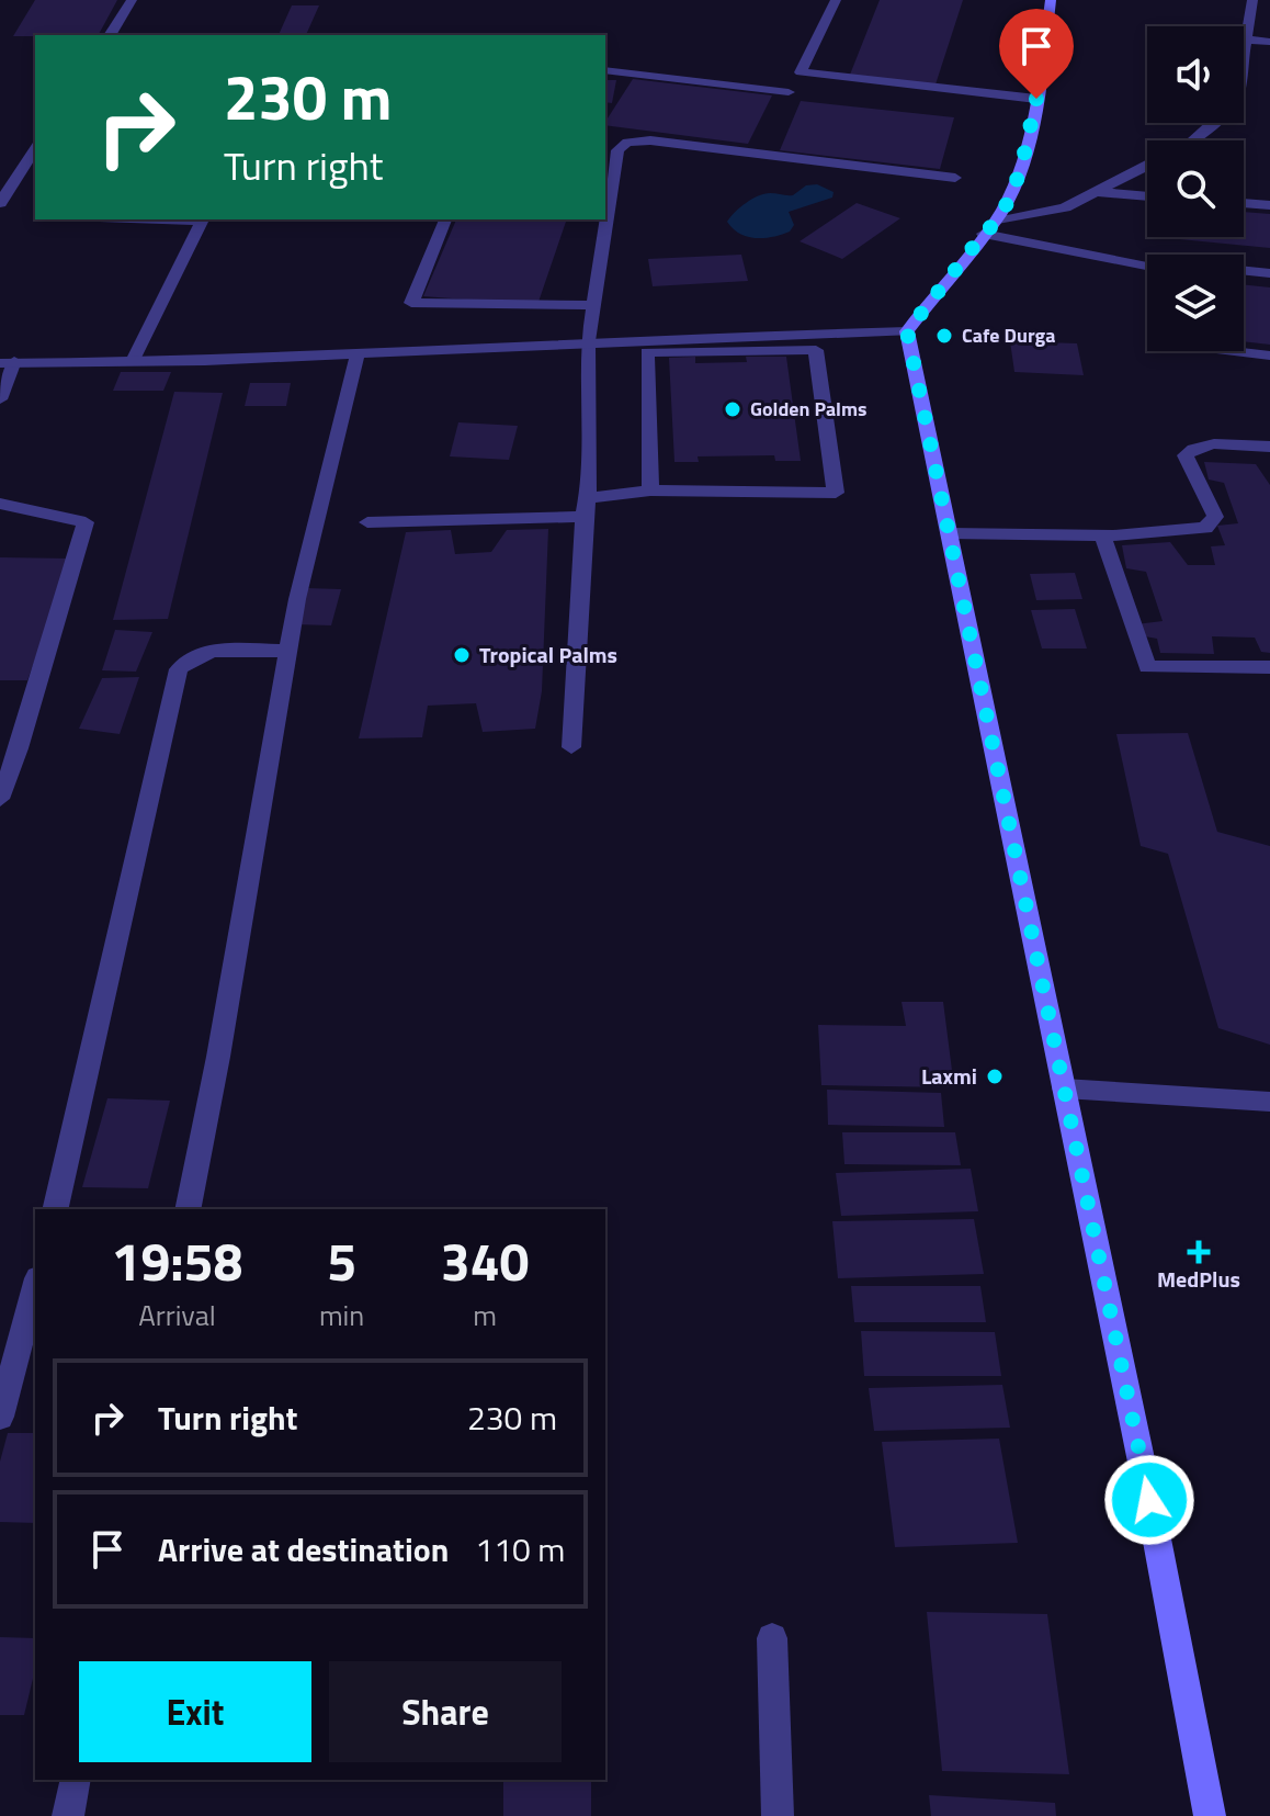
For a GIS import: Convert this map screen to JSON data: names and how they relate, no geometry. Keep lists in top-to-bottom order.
{
  "places": {
    "other": [
      "Cafe Durga",
      "Golden Palms",
      "Tropical Palms",
      "Laxmi"
    ],
    "health": ["MedPlus"]
  },
  "page": {
    "turn": ["230 m", "Turn right"],
    "eta": [
      "19:58",
      "Arrival",
      "5",
      "min",
      "340",
      "m"
    ],
    "list": [
      {
        "name": "Turn right",
        "value": "230 m"
      },
      {
        "name": "Arrive at destination",
        "value": "110 m"
      }
    ],
    "buttons": ["Exit", "Share"]
  }
}
